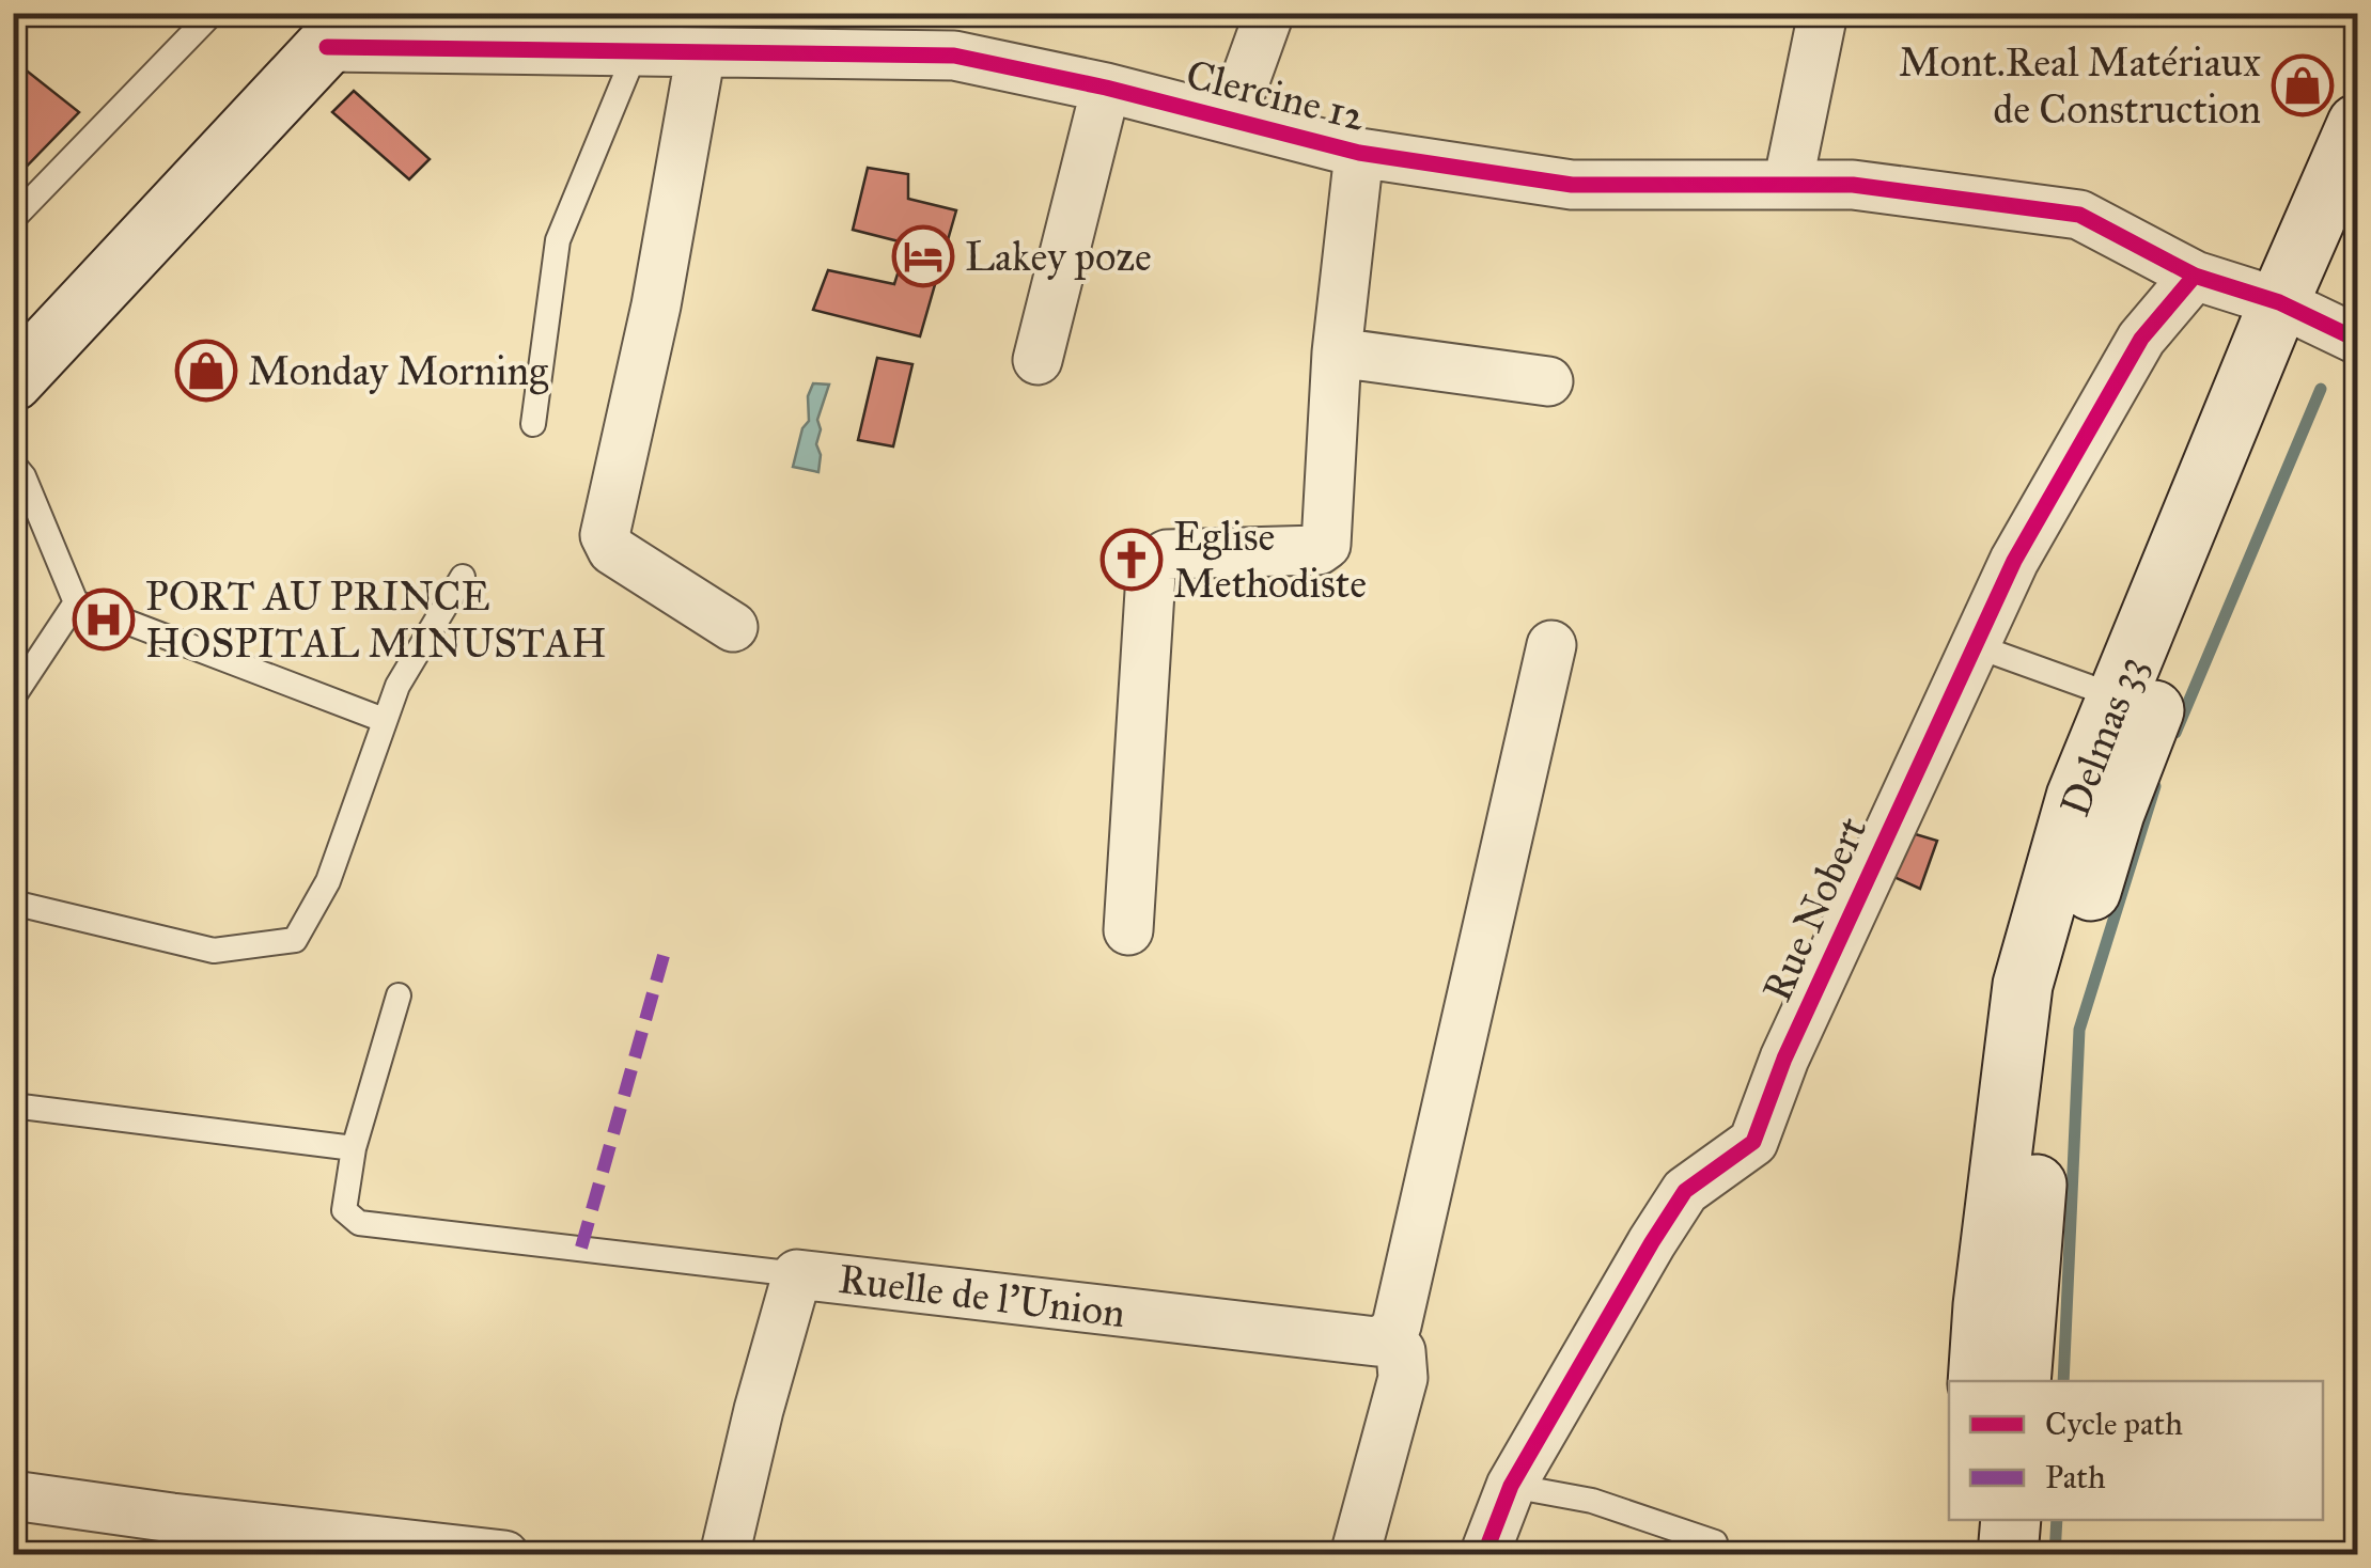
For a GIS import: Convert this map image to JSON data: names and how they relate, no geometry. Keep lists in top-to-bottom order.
{
  "streets": {
    "main road": ["Delmas 33"],
    "street": ["Clercine 12", "Rue Nobert", "Ruelle de l'Union"]
  },
  "crossings": [
    ["Clercine 12", "Delmas 33"],
    ["Clercine 12", "Rue Nobert"]
  ],
  "places": {
    "shop": ["Mont.Real Matériaux de Construction", "Monday Morning"],
    "hotel": ["Lakey poze"],
    "church": ["Eglise Methodiste"],
    "hospital": ["PORT AU PRINCE HOSPITAL MINUSTAH"]
  },
  "legend": ["Cycle path", "Path"]
}
